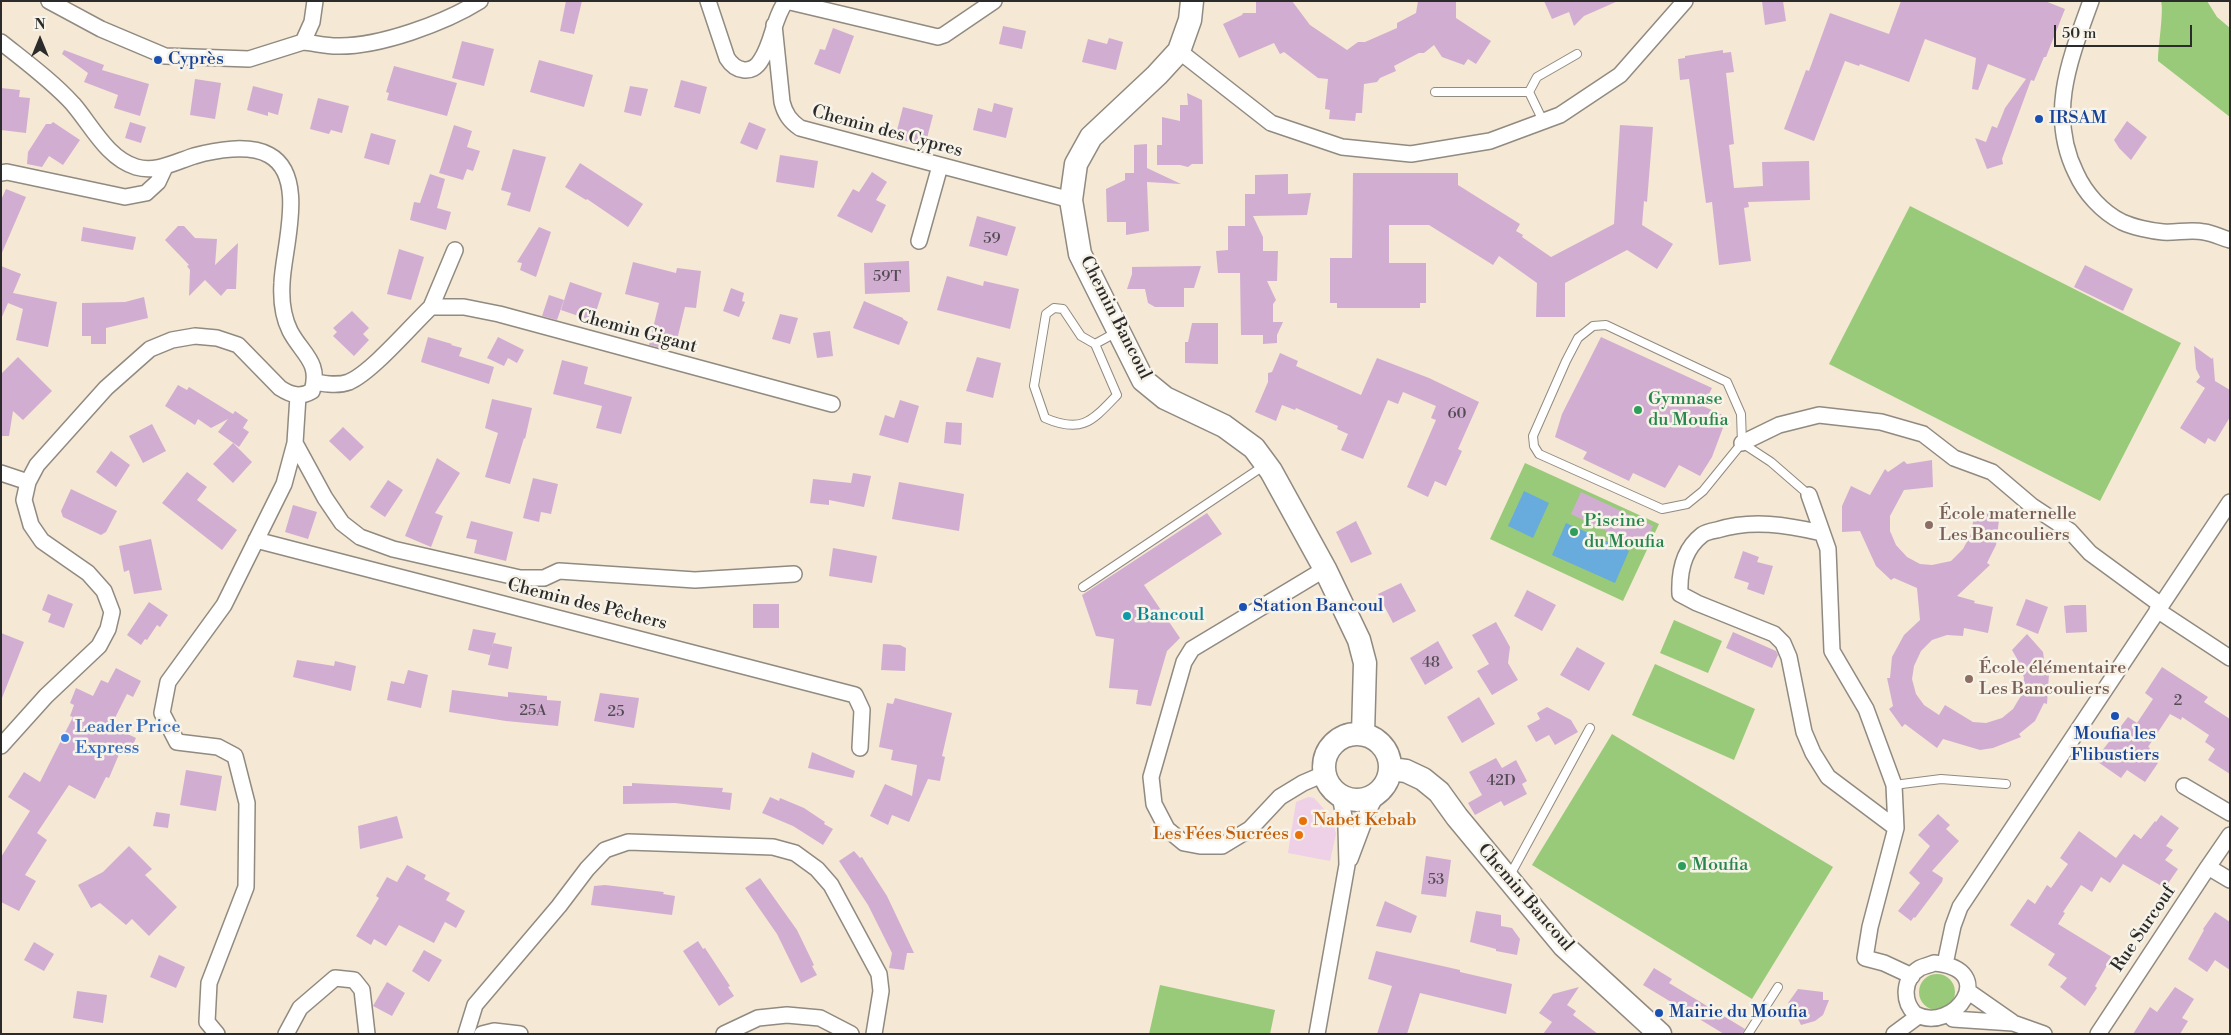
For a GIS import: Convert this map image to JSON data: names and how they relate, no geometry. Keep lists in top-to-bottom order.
{
  "streets": {
    "main road": ["Chemin Bancoul"],
    "street": [
      "Chemin des Cypres",
      "Chemin Gigant",
      "Chemin des Pêchers",
      "Rue Surcouf"
    ]
  },
  "crossings": [
    ["Chemin des Cypres", "Chemin Bancoul"]
  ],
  "places": [
    "Cyprès",
    "IRSAM",
    "Gymnase du Moufia",
    "École maternelle Les Bancouliers",
    "Piscine du Moufia",
    "Station Bancoul",
    "Bancoul",
    "École élémentaire Les Bancouliers",
    "Moufia les Flibustiers",
    "Leader Price Express",
    "Nabet Kebab",
    "Les Fées Sucrées",
    "Moufia",
    "Mairie du Moufia"
  ],
  "house_numbers": [
    "59",
    "59T",
    "60",
    "48",
    "2",
    "25A",
    "25",
    "42D",
    "53"
  ],
  "scale_bar": "50 m",
  "north": "top"
}
